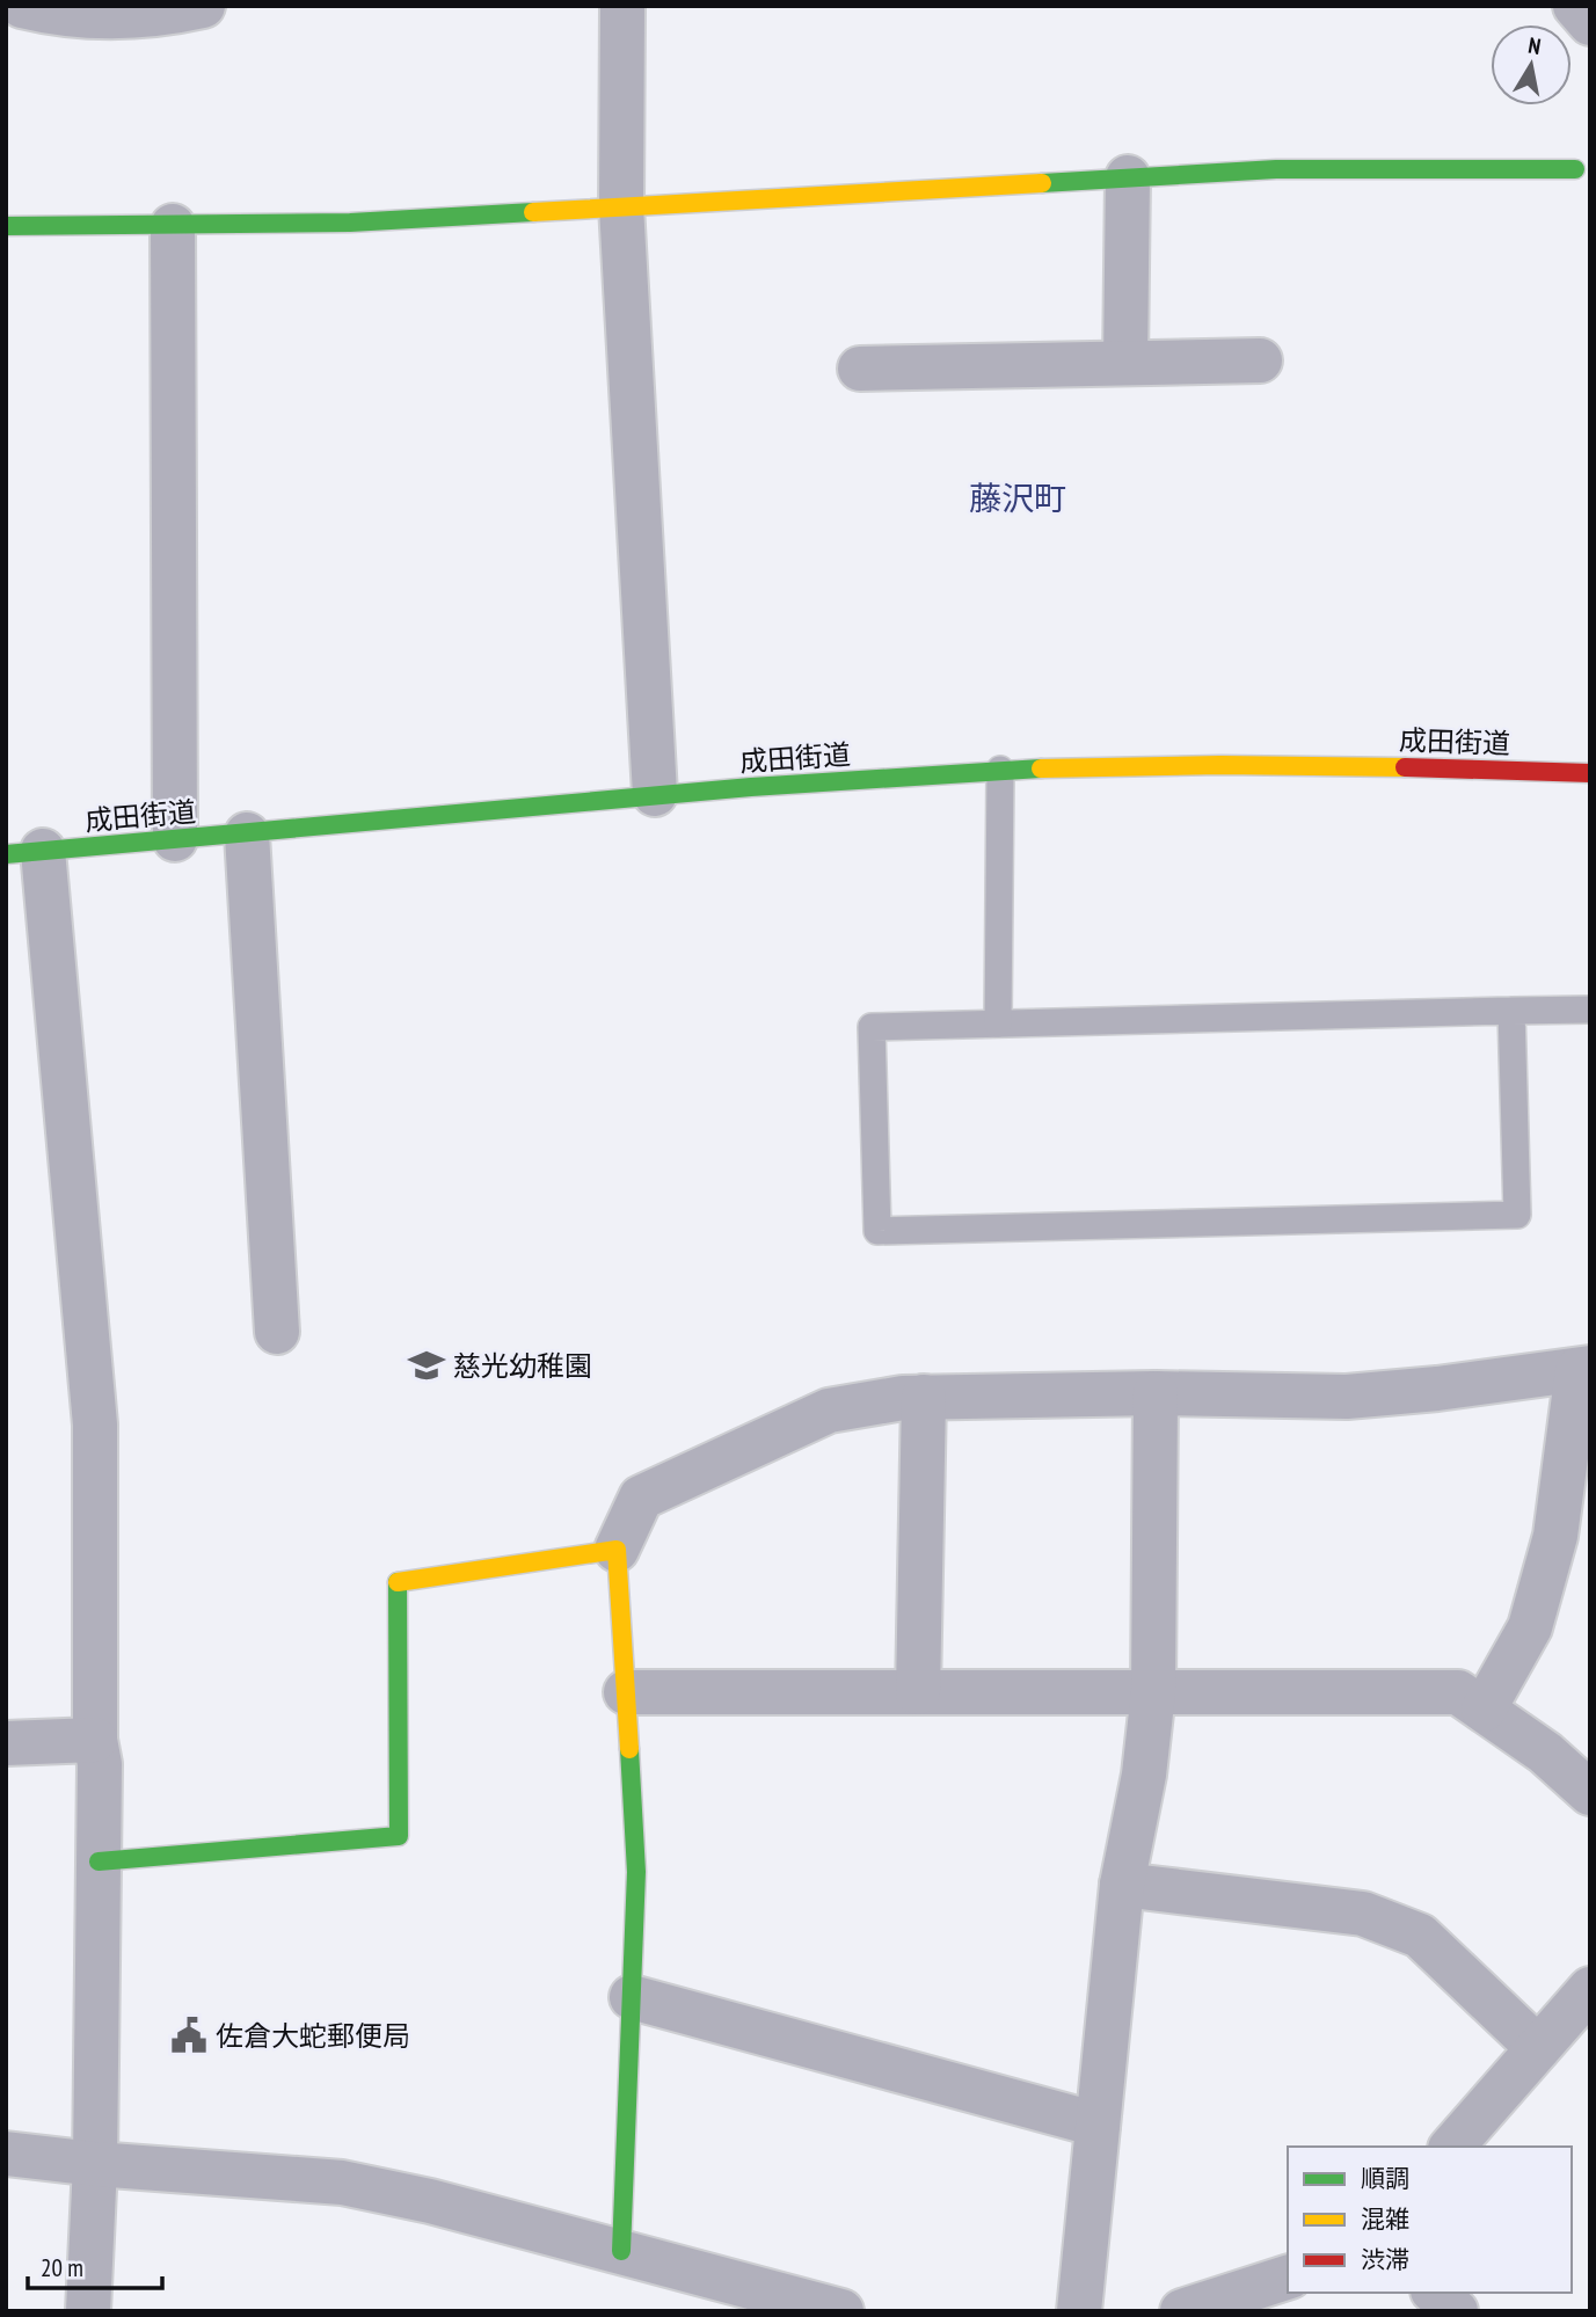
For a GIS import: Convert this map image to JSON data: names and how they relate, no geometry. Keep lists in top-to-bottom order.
{
  "streets": {
    "street": ["成田街道"]
  },
  "districts": ["藤沢町"],
  "places": {
    "school or university": ["慈光幼稚園"],
    "public building": ["佐倉大蛇郵便局"]
  },
  "legend": ["順調", "混雑", "渋滞"],
  "scale_bar": "20 m",
  "north": "top"
}
